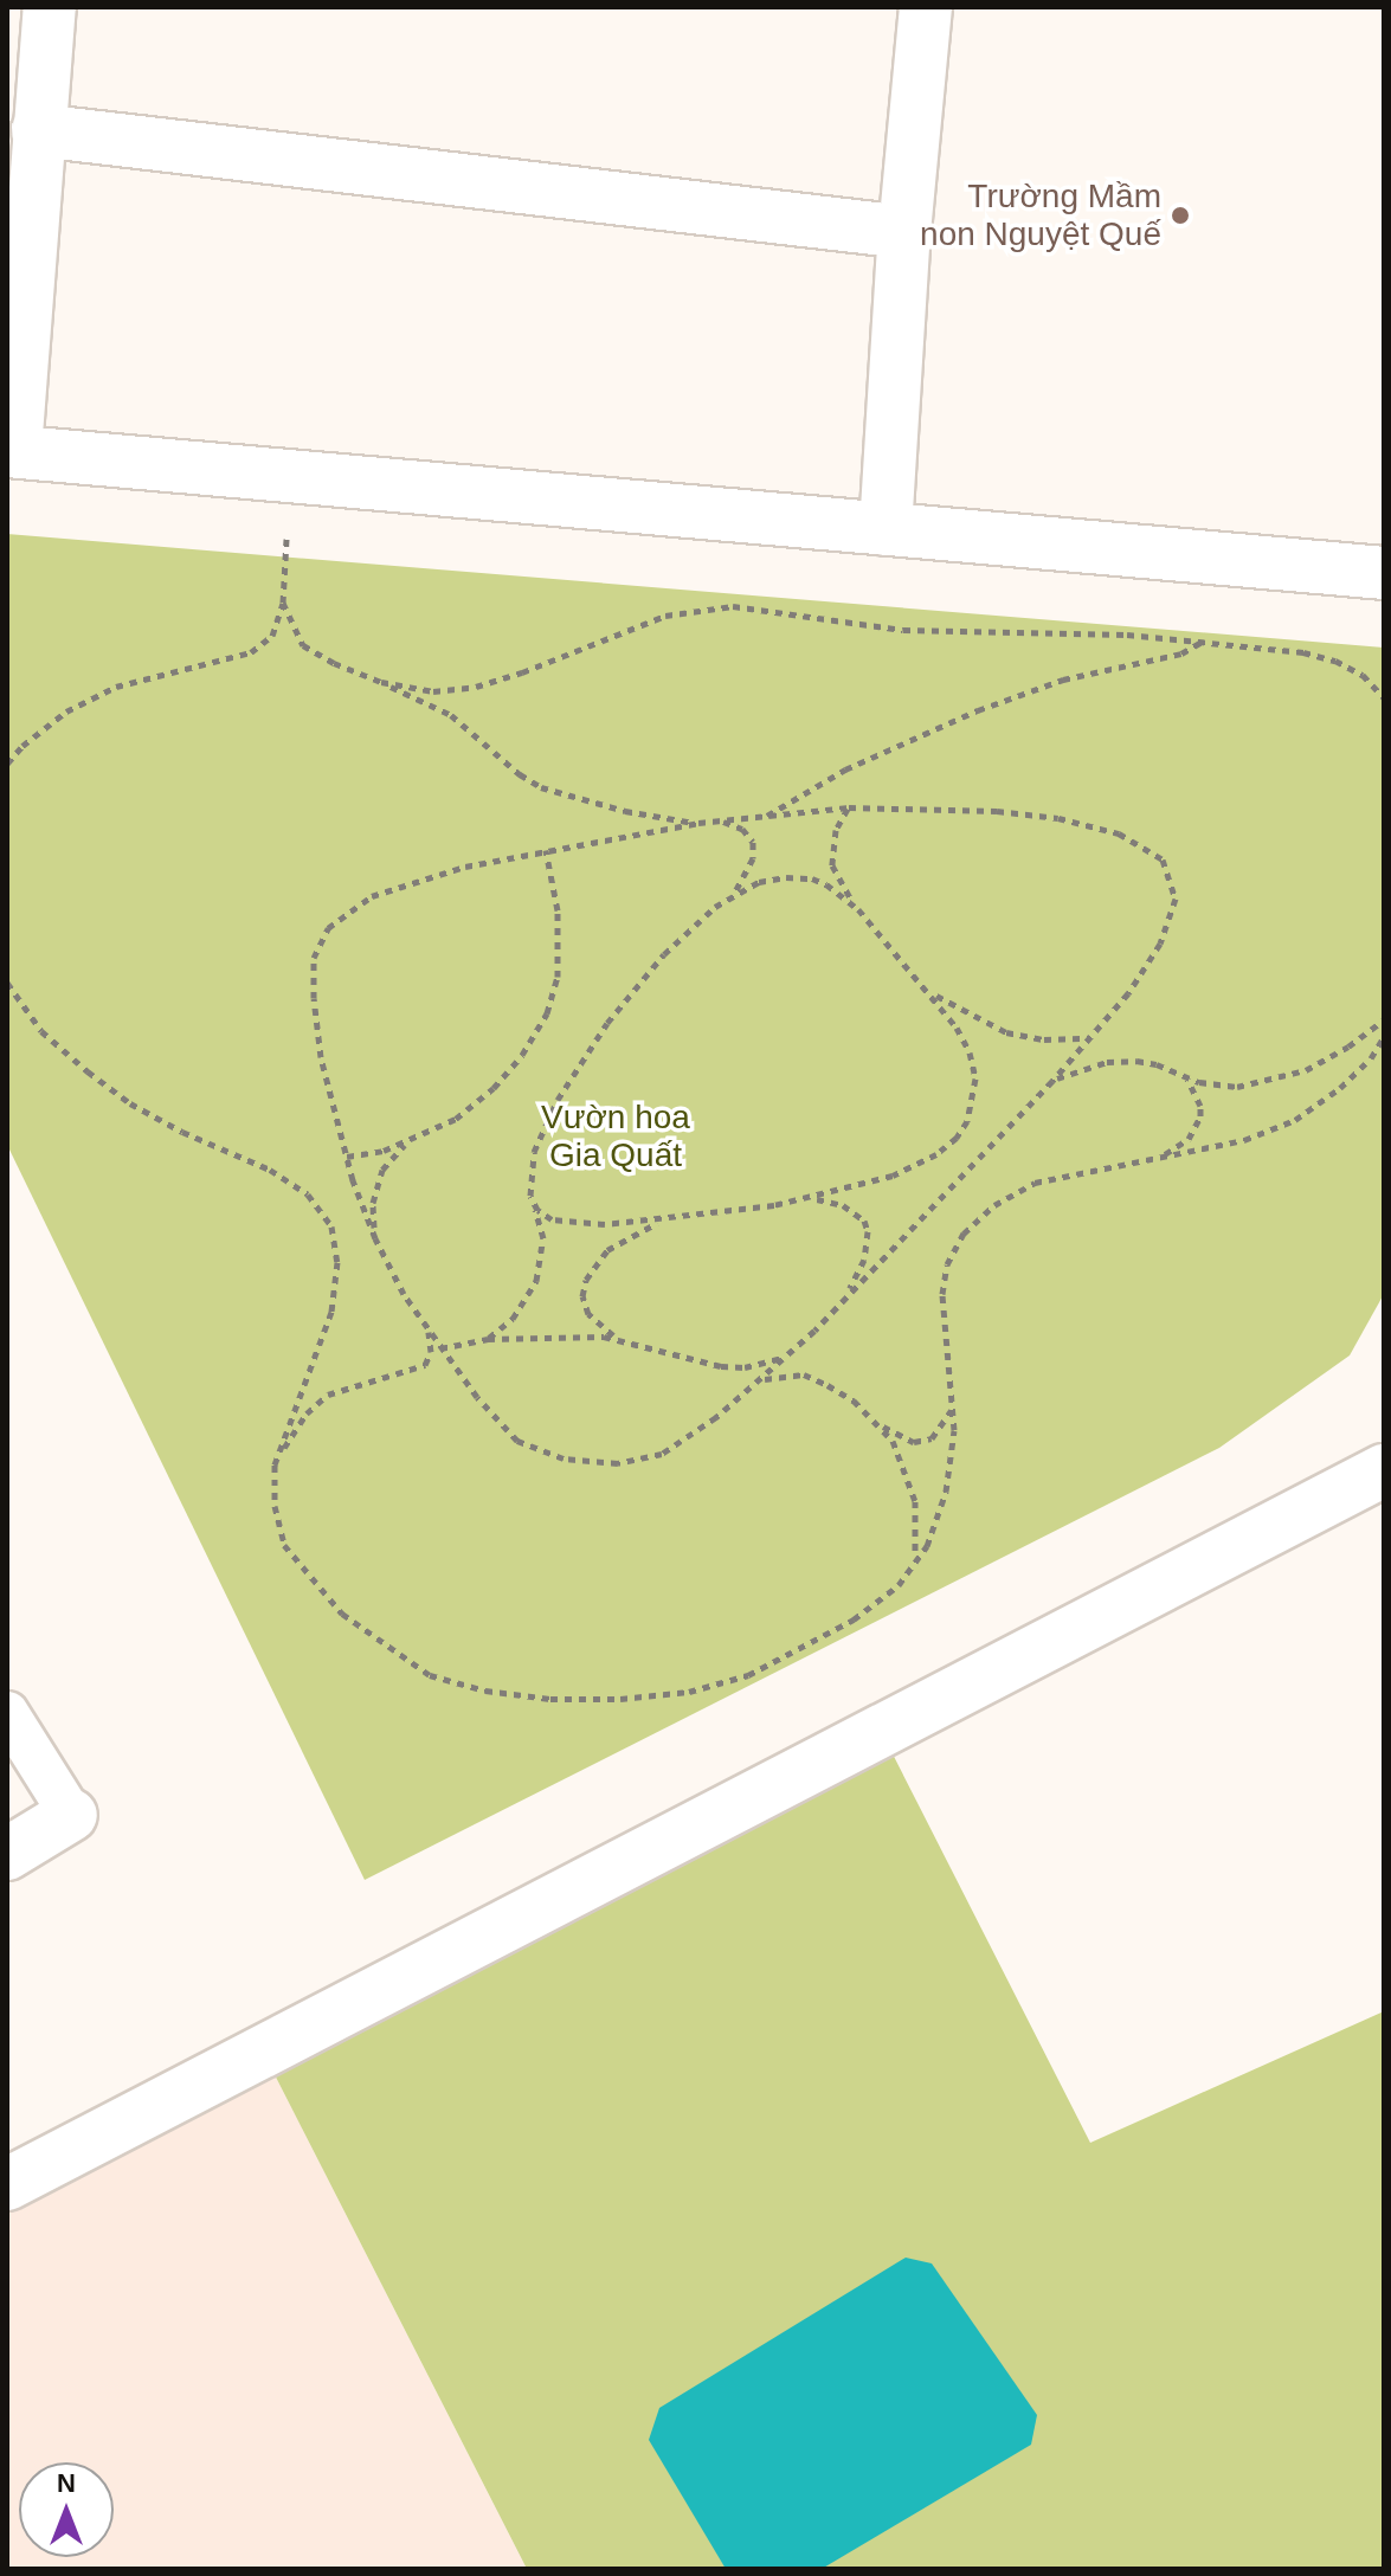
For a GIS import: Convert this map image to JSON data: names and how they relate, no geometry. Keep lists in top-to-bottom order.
{
  "parks": ["Vườn hoa Gia Quất"],
  "places": ["Trường Mầm non Nguyệt Quế"],
  "north": "top"
}
